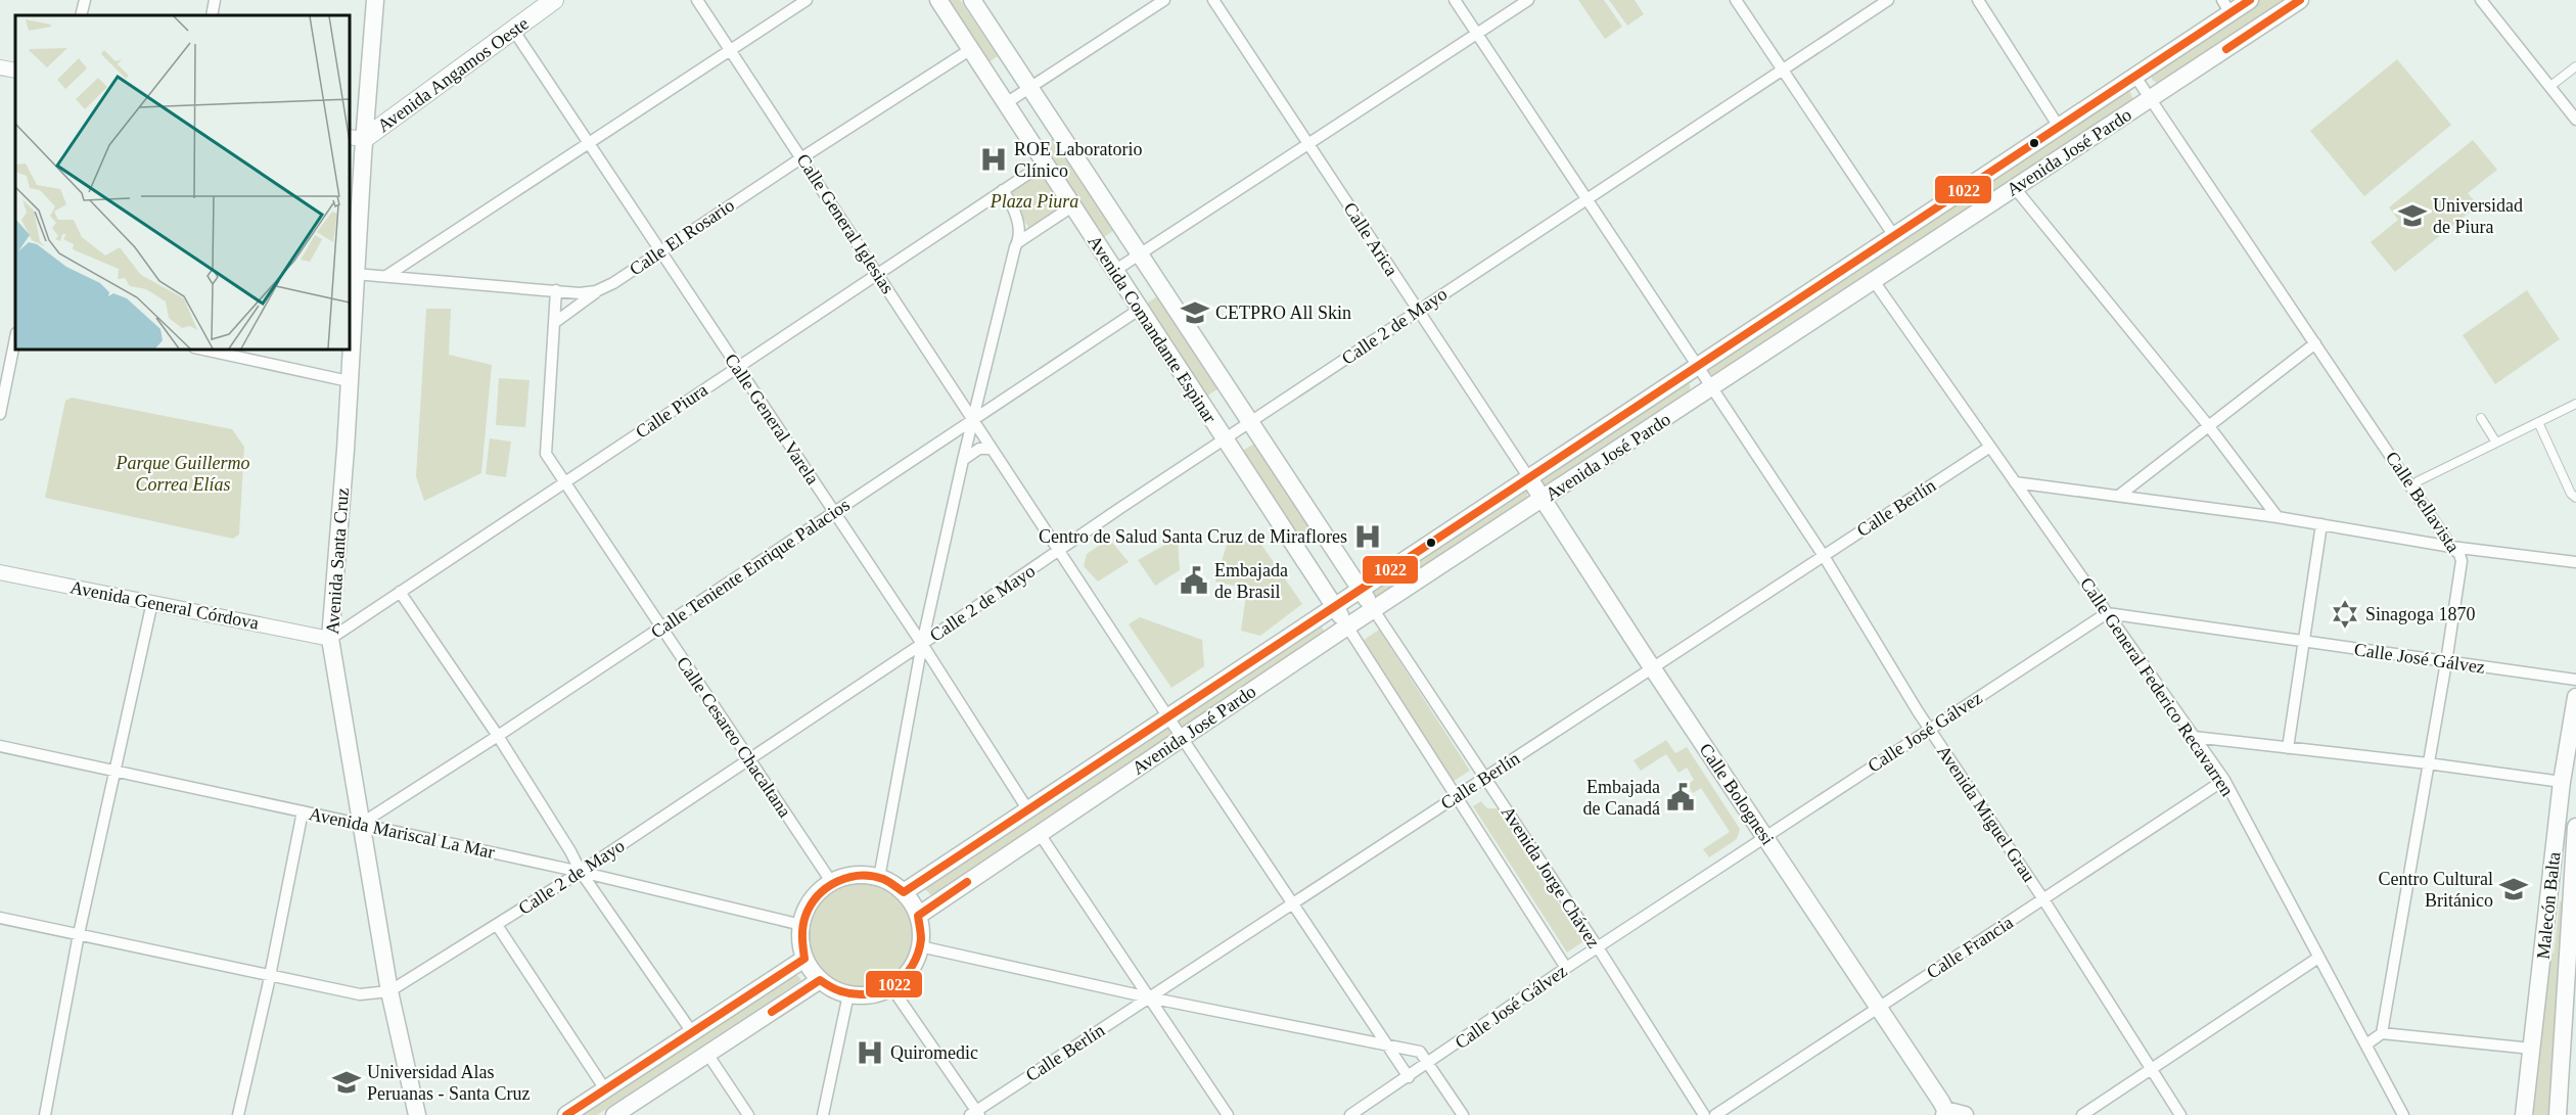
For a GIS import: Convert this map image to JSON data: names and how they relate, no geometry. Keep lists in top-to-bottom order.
{
  "streets": {
    "main road": [
      "Avenida Angamos Oeste",
      "Avenida José Pardo",
      "Avenida Comandante Espinar",
      "Avenida Santa Cruz",
      "Calle Bolognesi",
      "Malecón Balta"
    ],
    "street": [
      "Calle General Iglesias",
      "Calle El Rosario",
      "Calle Arica",
      "Calle 2 de Mayo",
      "Calle Piura",
      "Calle General Varela",
      "Calle Bellavista",
      "Calle Berlín",
      "Calle Teniente Enrique Palacios",
      "Avenida General Córdova",
      "Calle José Gálvez",
      "Calle General Federico Recavarren",
      "Calle Cesareo Chacaltana",
      "Avenida Miguel Grau",
      "Avenida Mariscal La Mar",
      "Avenida Jorge Chávez",
      "Calle Francia"
    ]
  },
  "crossings": [
    ["Avenida Angamos Oeste", "Calle General Varela"],
    ["Avenida Angamos Oeste", "Avenida Santa Cruz"],
    ["Avenida José Pardo", "Calle General Iglesias"],
    ["Avenida José Pardo", "Calle Arica"],
    ["Avenida José Pardo", "Avenida Comandante Espinar"],
    ["Avenida José Pardo", "Calle General Varela"],
    ["Avenida José Pardo", "Calle Bellavista"],
    ["Avenida José Pardo", "Calle General Federico Recavarren"],
    ["Avenida José Pardo", "Calle Cesareo Chacaltana"],
    ["Avenida José Pardo", "Calle Bolognesi"],
    ["Avenida José Pardo", "Avenida Miguel Grau"],
    ["Avenida José Pardo", "Avenida Mariscal La Mar"],
    ["Avenida José Pardo", "Avenida Jorge Chávez"],
    ["Calle General Iglesias", "Calle El Rosario"],
    ["Calle General Iglesias", "Calle 2 de Mayo"],
    ["Calle General Iglesias", "Calle Piura"],
    ["Calle General Iglesias", "Calle Berlín"],
    ["Calle General Iglesias", "Calle Teniente Enrique Palacios"],
    ["Calle General Iglesias", "Calle José Gálvez"],
    ["Calle El Rosario", "Avenida Comandante Espinar"],
    ["Calle El Rosario", "Calle General Varela"],
    ["Calle El Rosario", "Avenida Santa Cruz"],
    ["Calle El Rosario", "Calle Cesareo Chacaltana"],
    ["Calle Arica", "Calle 2 de Mayo"],
    ["Calle Arica", "Calle Bolognesi"],
    ["Calle 2 de Mayo", "Avenida Comandante Espinar"],
    ["Calle 2 de Mayo", "Calle General Varela"],
    ["Calle 2 de Mayo", "Avenida Santa Cruz"],
    ["Calle 2 de Mayo", "Calle Cesareo Chacaltana"],
    ["Calle 2 de Mayo", "Avenida Miguel Grau"],
    ["Calle 2 de Mayo", "Avenida Mariscal La Mar"],
    ["Avenida Comandante Espinar", "Calle Piura"],
    ["Avenida Comandante Espinar", "Calle Teniente Enrique Palacios"],
    ["Avenida Comandante Espinar", "Avenida Jorge Chávez"],
    ["Calle Piura", "Calle General Varela"],
    ["Calle Piura", "Avenida Santa Cruz"],
    ["Calle Piura", "Avenida General Córdova"],
    ["Calle Piura", "Calle Cesareo Chacaltana"],
    ["Calle General Varela", "Calle Teniente Enrique Palacios"],
    ["Calle Bellavista", "Calle José Gálvez"],
    ["Calle Berlín", "Calle General Federico Recavarren"],
    ["Calle Berlín", "Calle Bolognesi"],
    ["Calle Berlín", "Avenida Miguel Grau"],
    ["Calle Berlín", "Avenida Jorge Chávez"],
    ["Avenida Santa Cruz", "Calle Teniente Enrique Palacios"],
    ["Avenida Santa Cruz", "Avenida General Córdova"],
    ["Avenida Santa Cruz", "Avenida Mariscal La Mar"],
    ["Calle Teniente Enrique Palacios", "Calle Cesareo Chacaltana"],
    ["Calle Teniente Enrique Palacios", "Avenida Mariscal La Mar"],
    ["Calle José Gálvez", "Calle General Federico Recavarren"],
    ["Calle José Gálvez", "Calle Bolognesi"],
    ["Calle José Gálvez", "Avenida Miguel Grau"],
    ["Calle José Gálvez", "Avenida Jorge Chávez"],
    ["Calle General Federico Recavarren", "Calle Francia"],
    ["Calle Cesareo Chacaltana", "Avenida Mariscal La Mar"],
    ["Calle Bolognesi", "Calle Francia"],
    ["Avenida Miguel Grau", "Calle Francia"]
  ],
  "parks": ["Plaza Piura", "Parque Guillermo Correa Elías"],
  "places": {
    "hospital": ["ROE Laboratorio Clínico", "Centro de Salud Santa Cruz de Miraflores", "Quiromedic"],
    "school or university": [
      "Universidad de Piura",
      "CETPRO All Skin",
      "Centro Cultural Británico",
      "Universidad Alas Peruanas - Santa Cruz"
    ],
    "public building": ["Embajada de Brasil", "Embajada de Canadá"],
    "synagogue": ["Sinagoga 1870"]
  },
  "lines": ["transit line 1022"]
}
